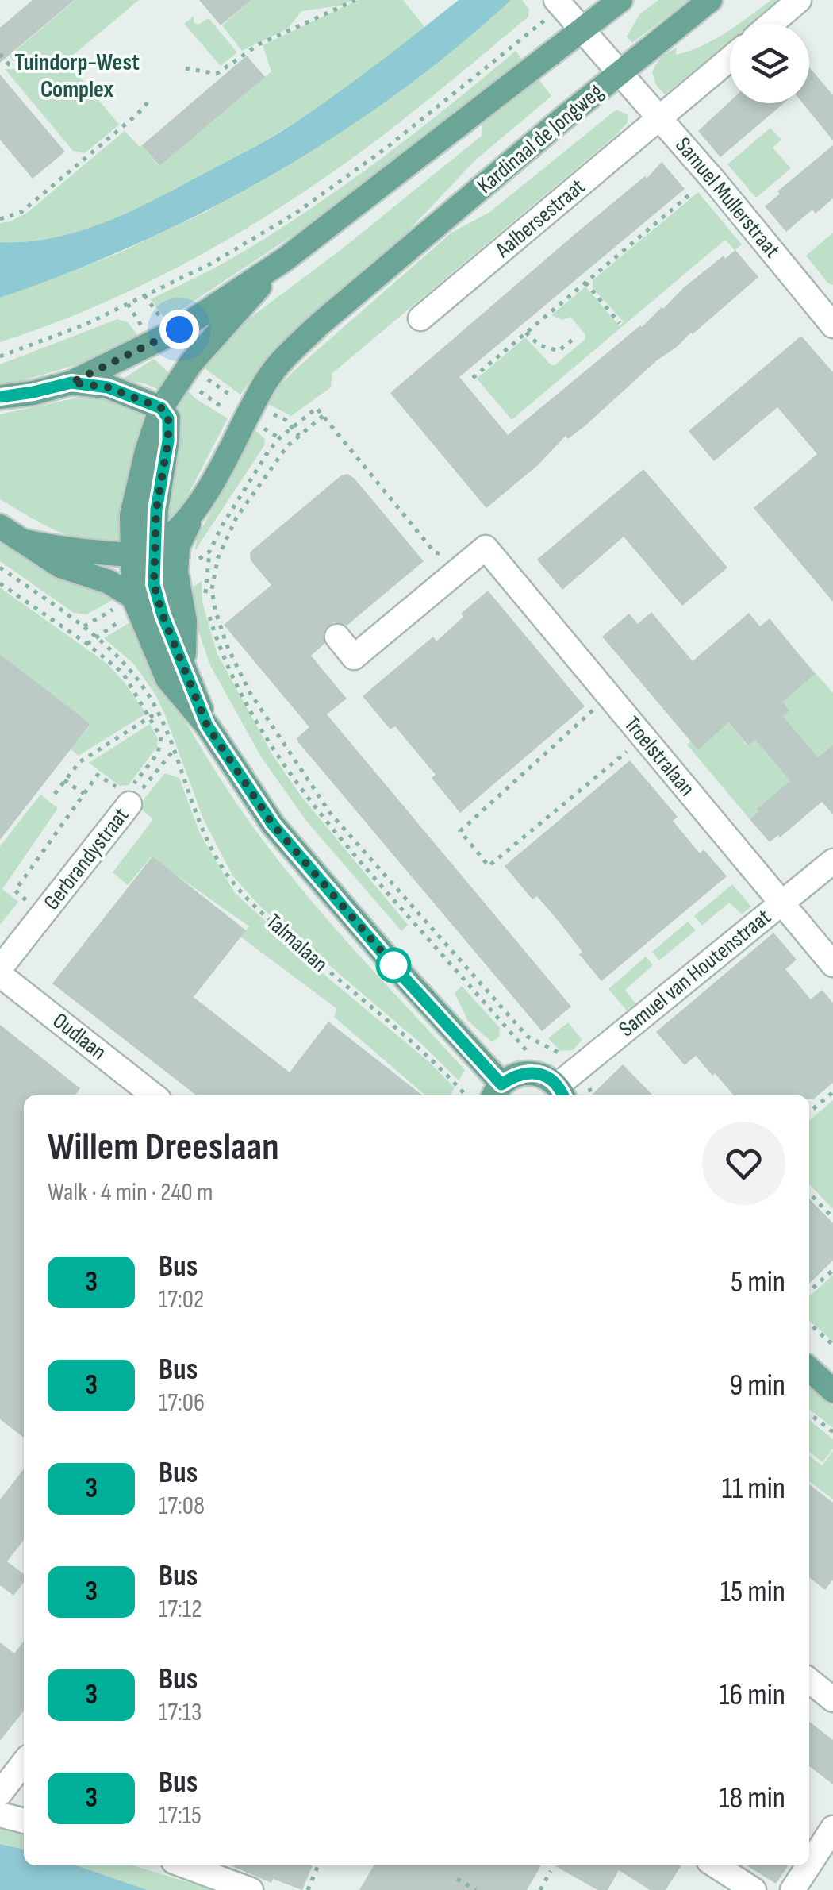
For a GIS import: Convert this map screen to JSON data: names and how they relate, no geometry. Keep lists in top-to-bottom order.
{
  "streets": {
    "main road": ["Kardinaal de Jongweg"],
    "street": [
      "Samuel Mullerstraat",
      "Aalbersestraat",
      "Troelstralaan",
      "Gerbrandystraat",
      "Samuel van Houtenstraat",
      "Oudlaan"
    ],
    "path": ["Talmalaan"]
  },
  "crossings": [
    ["Kardinaal de Jongweg", "Samuel Mullerstraat"],
    ["Samuel Mullerstraat", "Aalbersestraat"],
    ["Troelstralaan", "Samuel van Houtenstraat"],
    ["Gerbrandystraat", "Talmalaan"]
  ],
  "districts": ["Tuindorp-West Complex"],
  "lines": ["bus line 3"],
  "page": {
    "heading": ["Willem Dreeslaan", "Walk · 4 min · 240 m"],
    "list": [
      {
        "mark": "3",
        "name": "Bus",
        "note": "17:02",
        "value": "5 min"
      },
      {
        "mark": "3",
        "name": "Bus",
        "note": "17:06",
        "value": "9 min"
      },
      {
        "mark": "3",
        "name": "Bus",
        "note": "17:08",
        "value": "11 min"
      },
      {
        "mark": "3",
        "name": "Bus",
        "note": "17:12",
        "value": "15 min"
      },
      {
        "mark": "3",
        "name": "Bus",
        "note": "17:13",
        "value": "16 min"
      },
      {
        "mark": "3",
        "name": "Bus",
        "note": "17:15",
        "value": "18 min"
      }
    ]
  }
}
